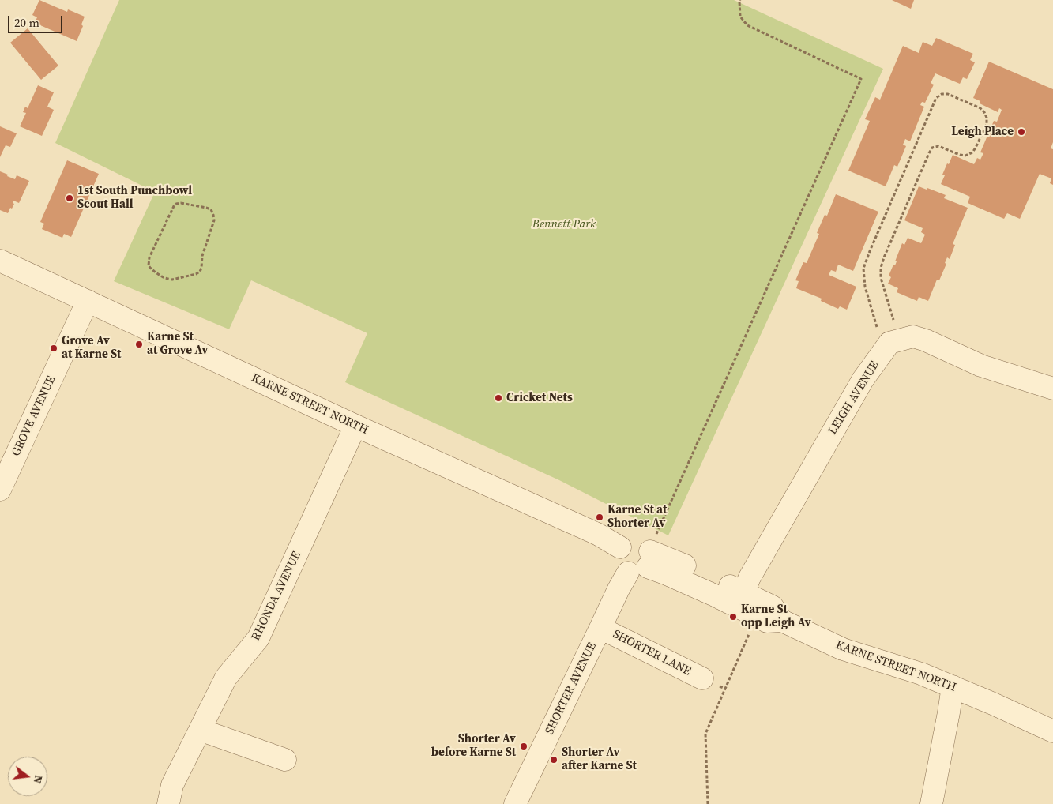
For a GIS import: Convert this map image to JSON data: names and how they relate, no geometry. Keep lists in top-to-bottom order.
{
  "streets": {
    "street": [
      "LEIGH AVENUE",
      "KARNE STREET NORTH",
      "GROVE AVENUE",
      "RHONDA AVENUE",
      "SHORTER LANE",
      "SHORTER AVENUE"
    ]
  },
  "crossings": [
    ["LEIGH AVENUE", "KARNE STREET NORTH"],
    ["KARNE STREET NORTH", "GROVE AVENUE"],
    ["KARNE STREET NORTH", "RHONDA AVENUE"],
    ["KARNE STREET NORTH", "SHORTER AVENUE"],
    ["SHORTER LANE", "SHORTER AVENUE"]
  ],
  "parks": ["Bennett Park"],
  "places": [
    "Leigh Place",
    "1st South Punchbowl Scout Hall",
    "Karne St at Grove Av",
    "Grove Av at Karne St",
    "Cricket Nets",
    "Karne St at Shorter Av",
    "Karne St opp Leigh Av",
    "Shorter Av before Karne St",
    "Shorter Av after Karne St"
  ],
  "scale_bar": "20 m",
  "north": "right"
}
